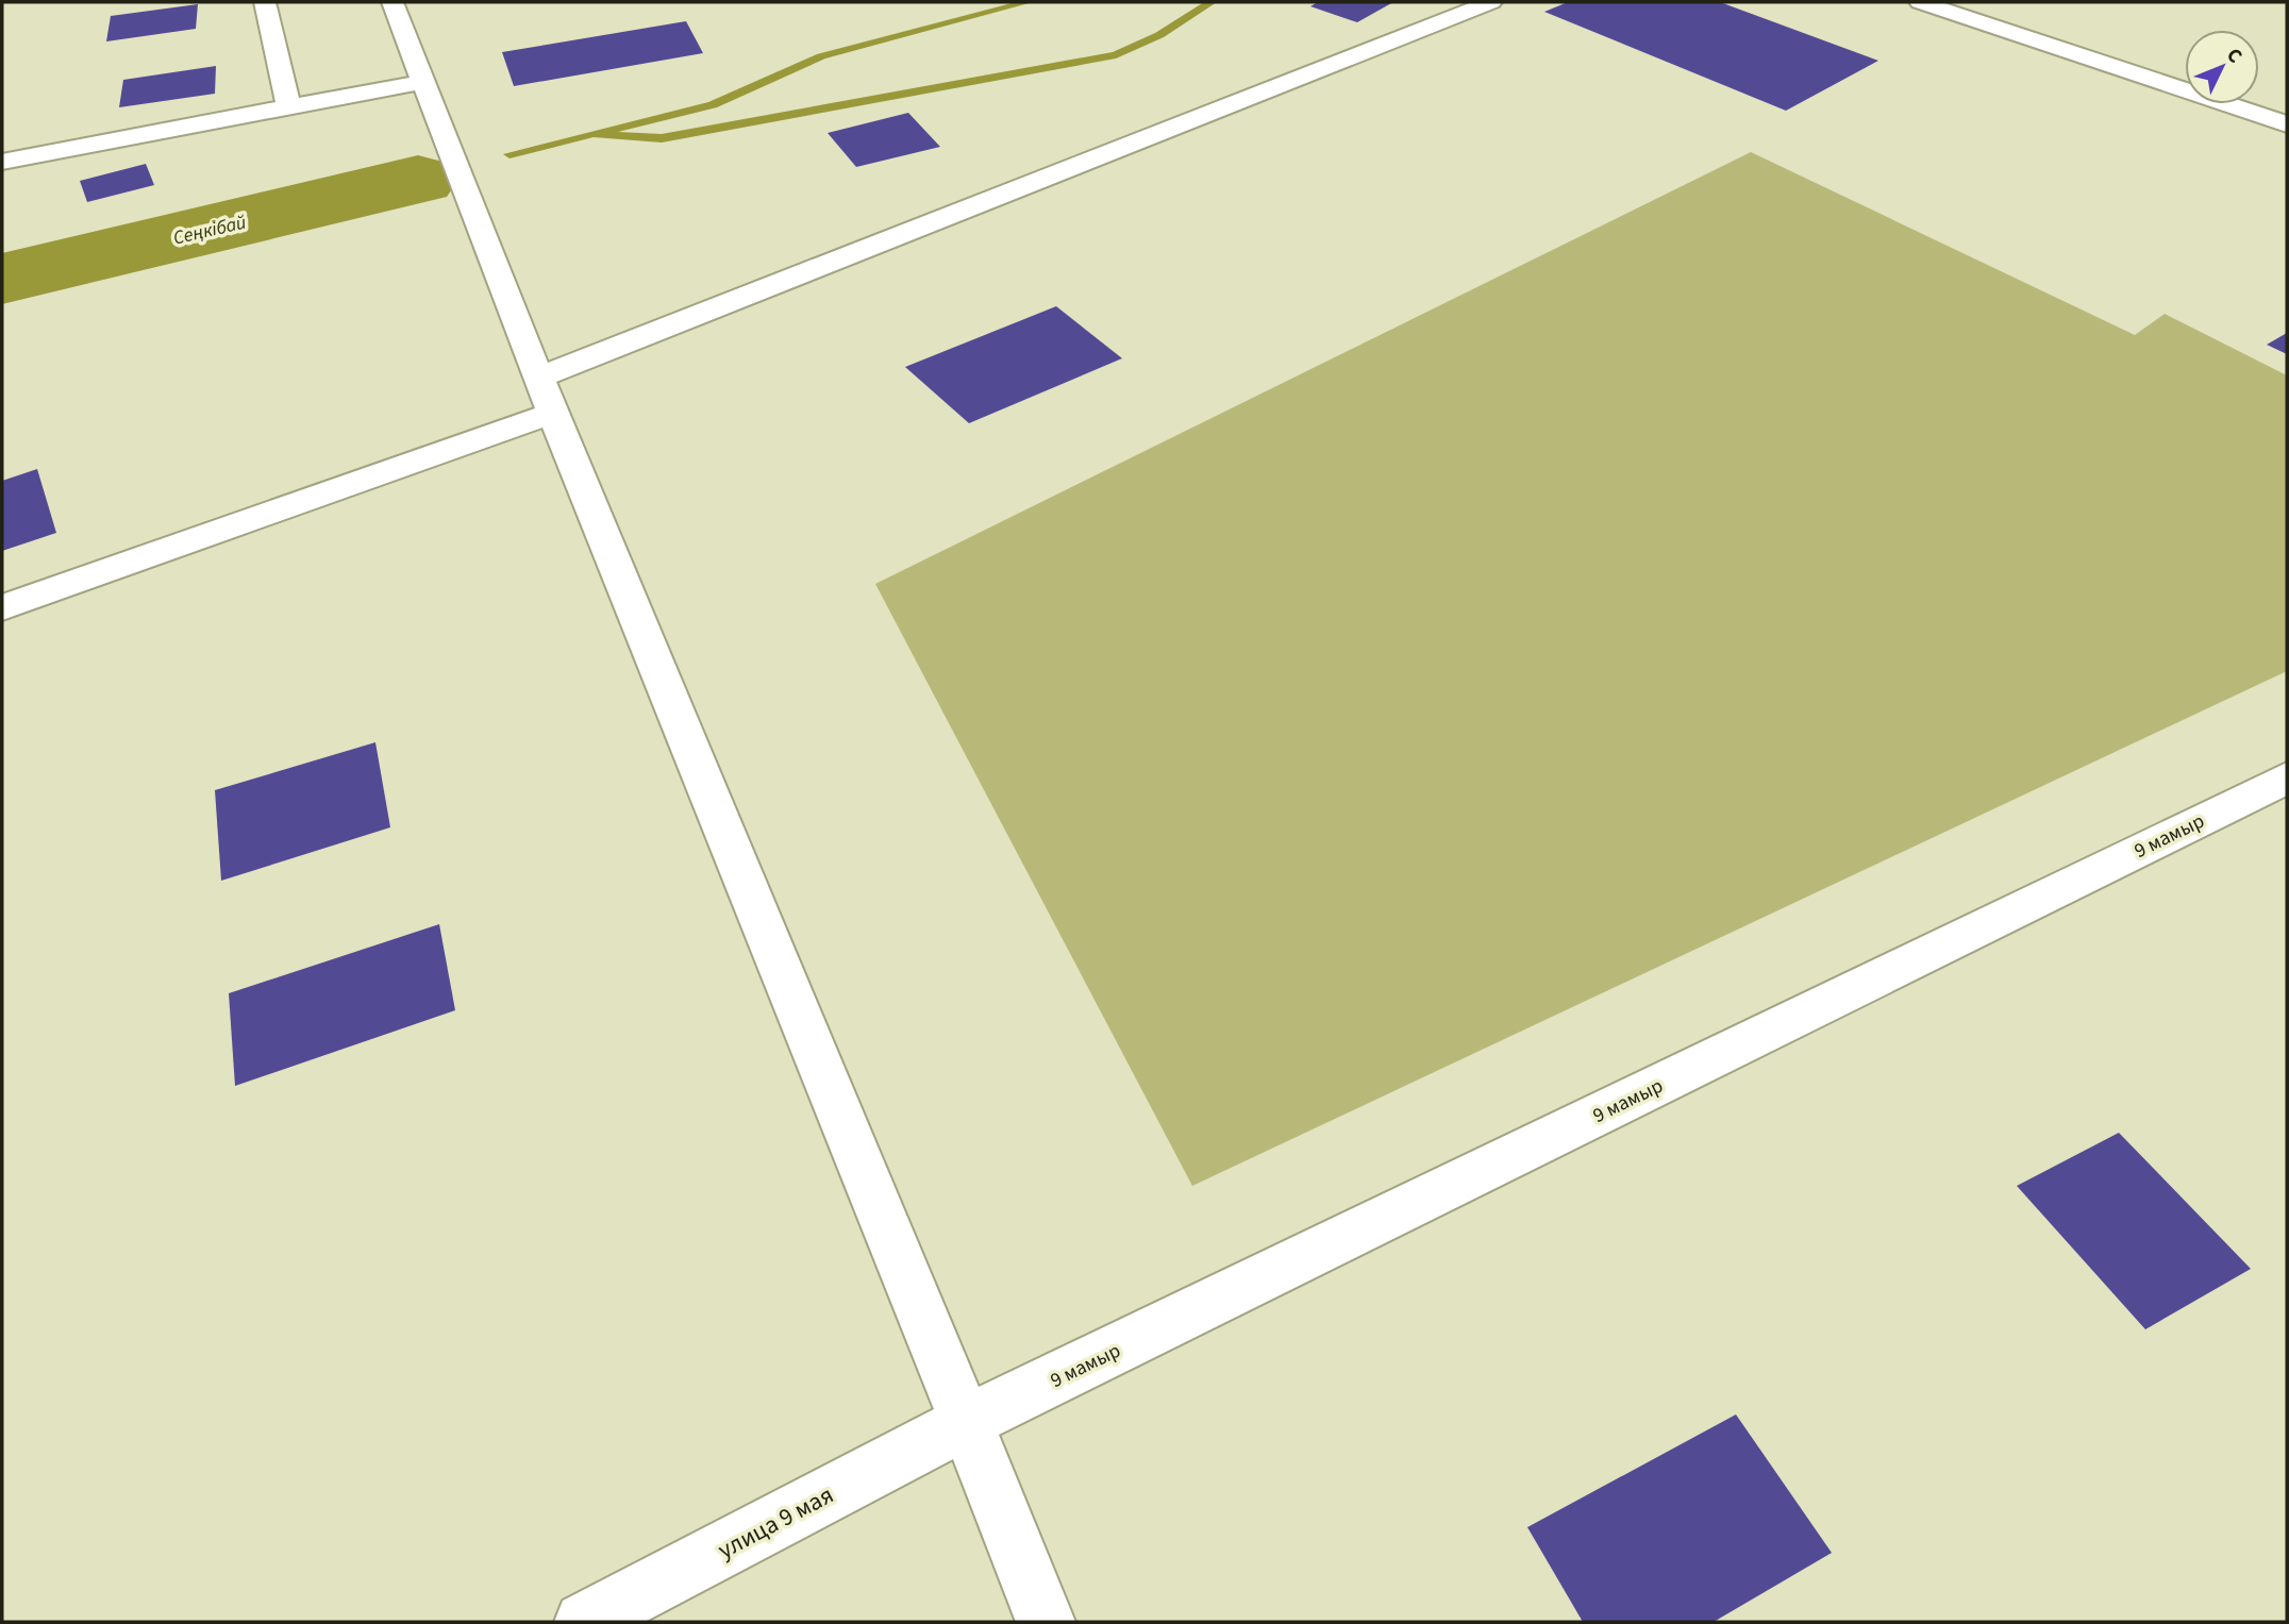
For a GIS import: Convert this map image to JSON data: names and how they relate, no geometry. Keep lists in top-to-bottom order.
{
  "streets": {
    "street": ["9 мамыр", "улица 9 мая"]
  },
  "crossings": [
    ["9 мамыр", "улица 9 мая"]
  ],
  "water": ["Сеңкібай"],
  "north": "top right"
}
